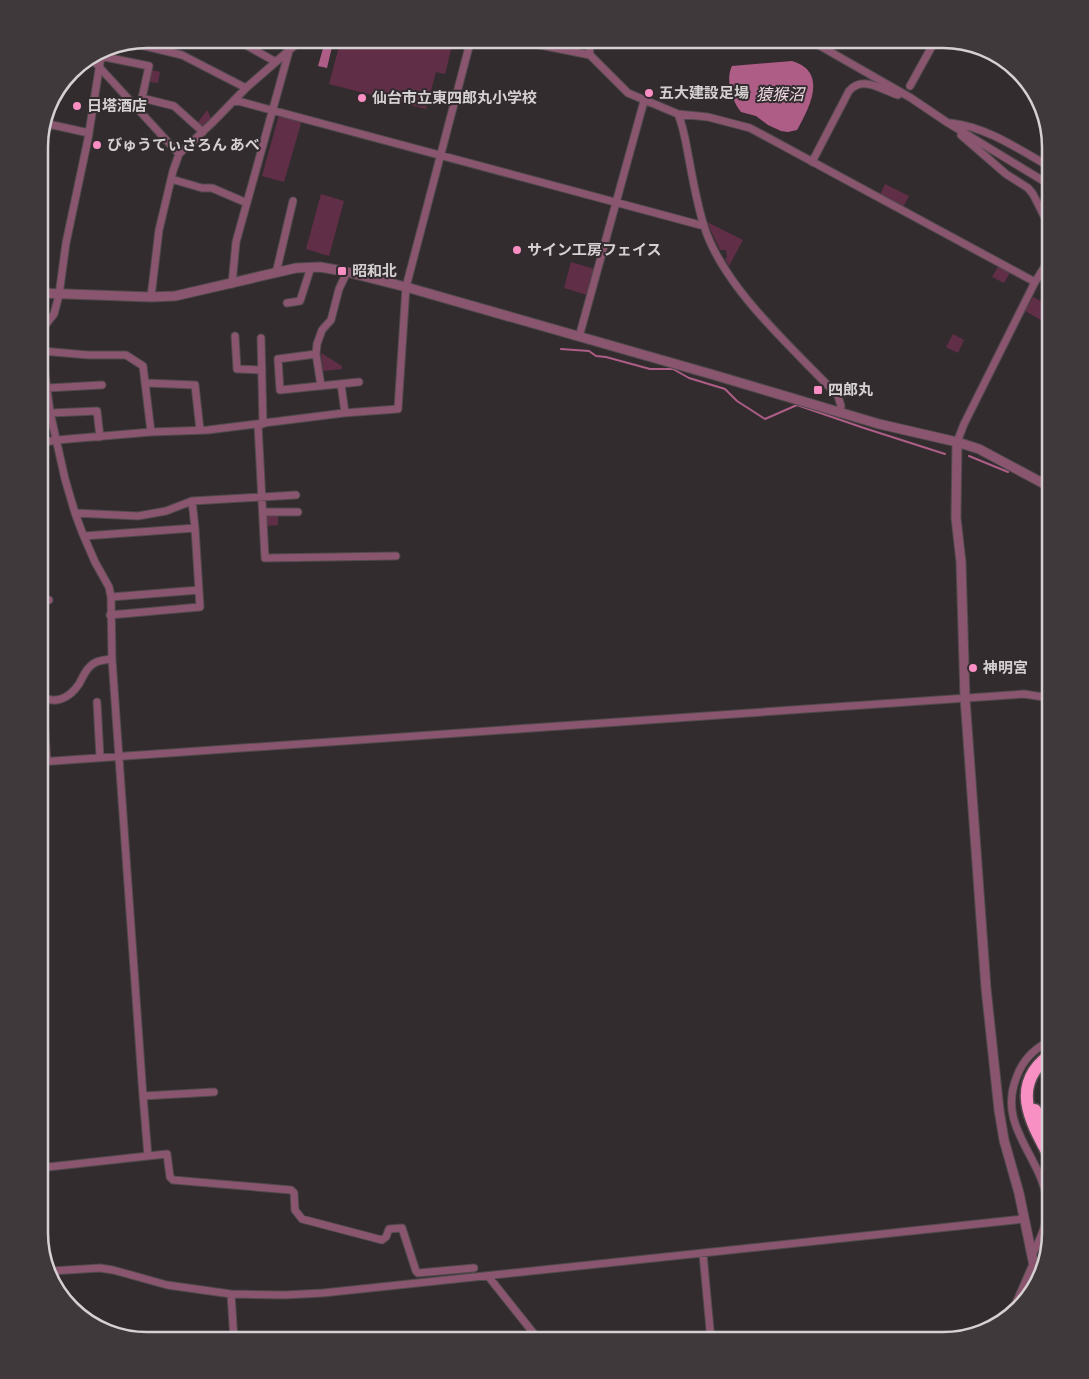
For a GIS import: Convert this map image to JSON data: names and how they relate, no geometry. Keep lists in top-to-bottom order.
{
  "water": ["猿猴沼"],
  "places": {
    "other": [
      "五大建設足場",
      "仙台市立東四郎丸小学校",
      "日塔酒店",
      "びゅうてぃさろん あべ",
      "サイン工房フェイス",
      "神明宮"
    ],
    "transit": ["昭和北", "四郎丸"]
  }
}
